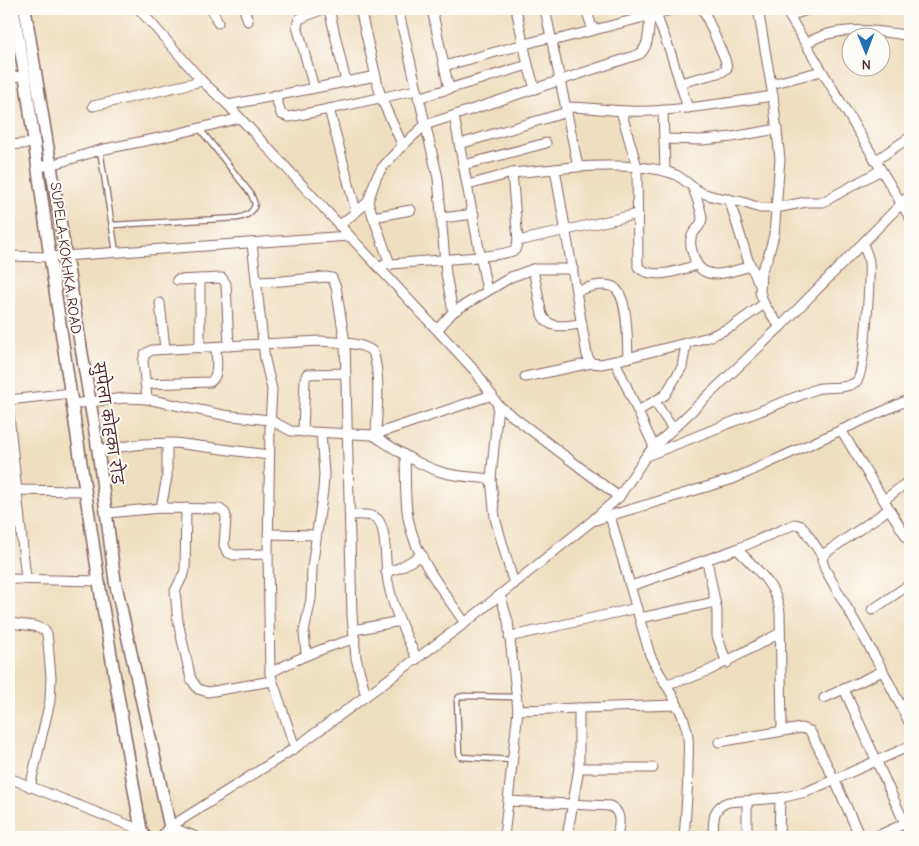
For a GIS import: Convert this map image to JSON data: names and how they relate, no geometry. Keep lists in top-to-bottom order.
{
  "streets": {
    "street": ["SUPELA-KOKHKA ROAD", "सुपेला कोहका रोड"]
  },
  "north": "bottom"
}
